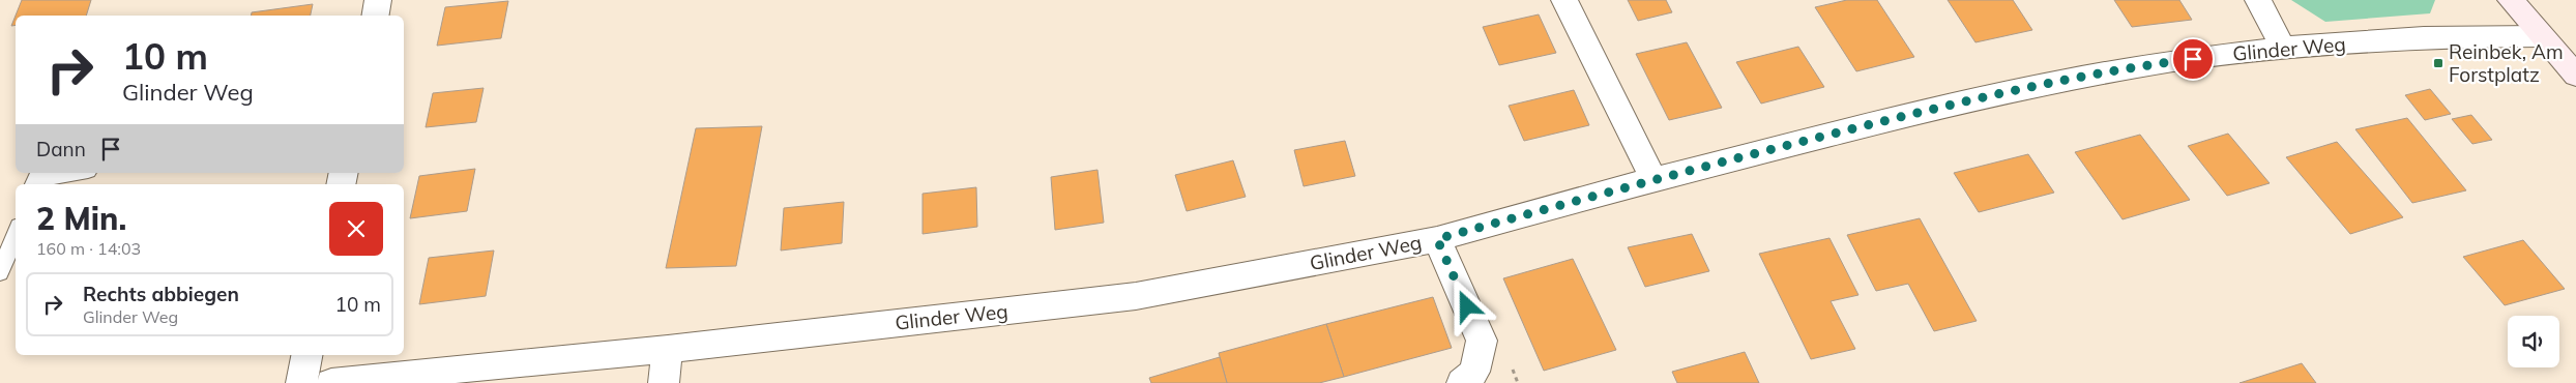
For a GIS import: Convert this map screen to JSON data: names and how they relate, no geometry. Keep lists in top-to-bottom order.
{
  "streets": {
    "street": ["Glinder Weg"]
  },
  "places": {
    "transit": ["Reinbek, Am Forstplatz"]
  },
  "page": {
    "turn": ["10 m", "Glinder Weg"],
    "then": "Dann",
    "heading": ["2 Min.", "160 m · 14:03"],
    "list": [
      {
        "name": "Rechts abbiegen",
        "note": "Glinder Weg",
        "value": "10 m"
      }
    ]
  }
}
